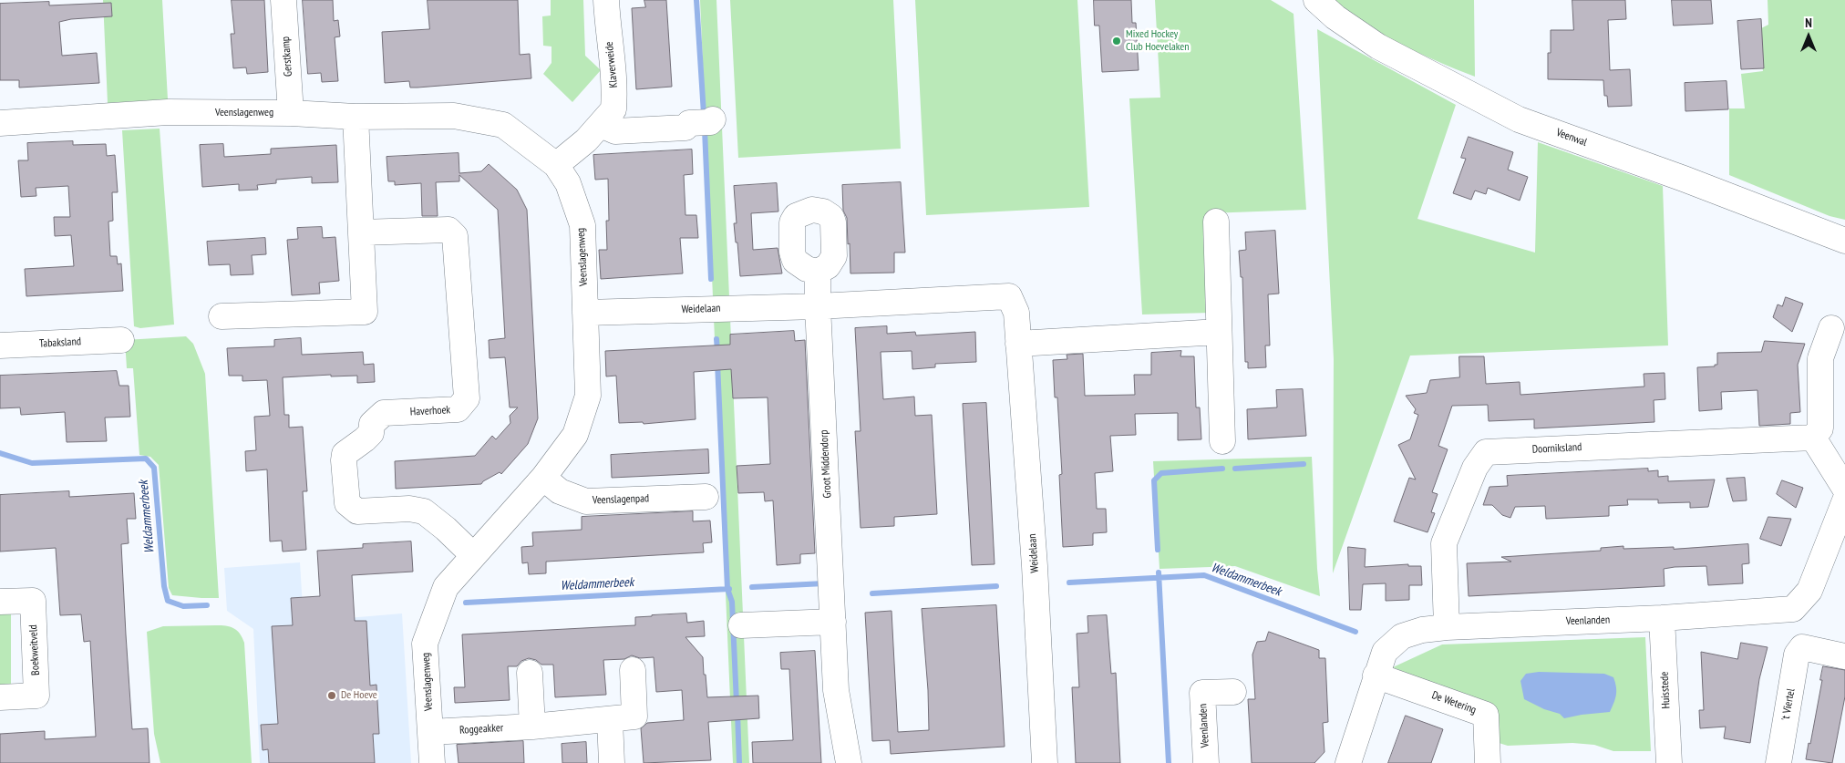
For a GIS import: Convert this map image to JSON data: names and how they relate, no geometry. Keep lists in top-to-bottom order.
{
  "streets": {
    "street": [
      "Gerstkamp",
      "Klaverweide",
      "Veenslagenweg",
      "Veenwal",
      "Weidelaan",
      "Tabaksland",
      "Haverhoek",
      "Doorniksland",
      "Groot Middendorp",
      "Veenslagenpad",
      "Veenlanden",
      "Boekweitveld",
      "Huisstede",
      "De Wetering",
      "'t Viertel",
      "Roggeakker"
    ]
  },
  "crossings": [
    ["Gerstkamp", "Veenslagenweg"],
    ["Klaverweide", "Veenslagenweg"],
    ["Veenslagenweg", "Weidelaan"],
    ["Veenslagenweg", "Haverhoek"],
    ["Veenslagenweg", "Veenslagenpad"],
    ["Veenslagenweg", "Roggeakker"],
    ["Weidelaan", "Groot Middendorp"],
    ["Doorniksland", "Veenlanden"],
    ["Veenlanden", "Huisstede"],
    ["Veenlanden", "De Wetering"]
  ],
  "water": ["Weldammerbeek"],
  "places": ["Mixed Hockey Club Hoevelaken", "De Hoeve"],
  "north": "top"
}
